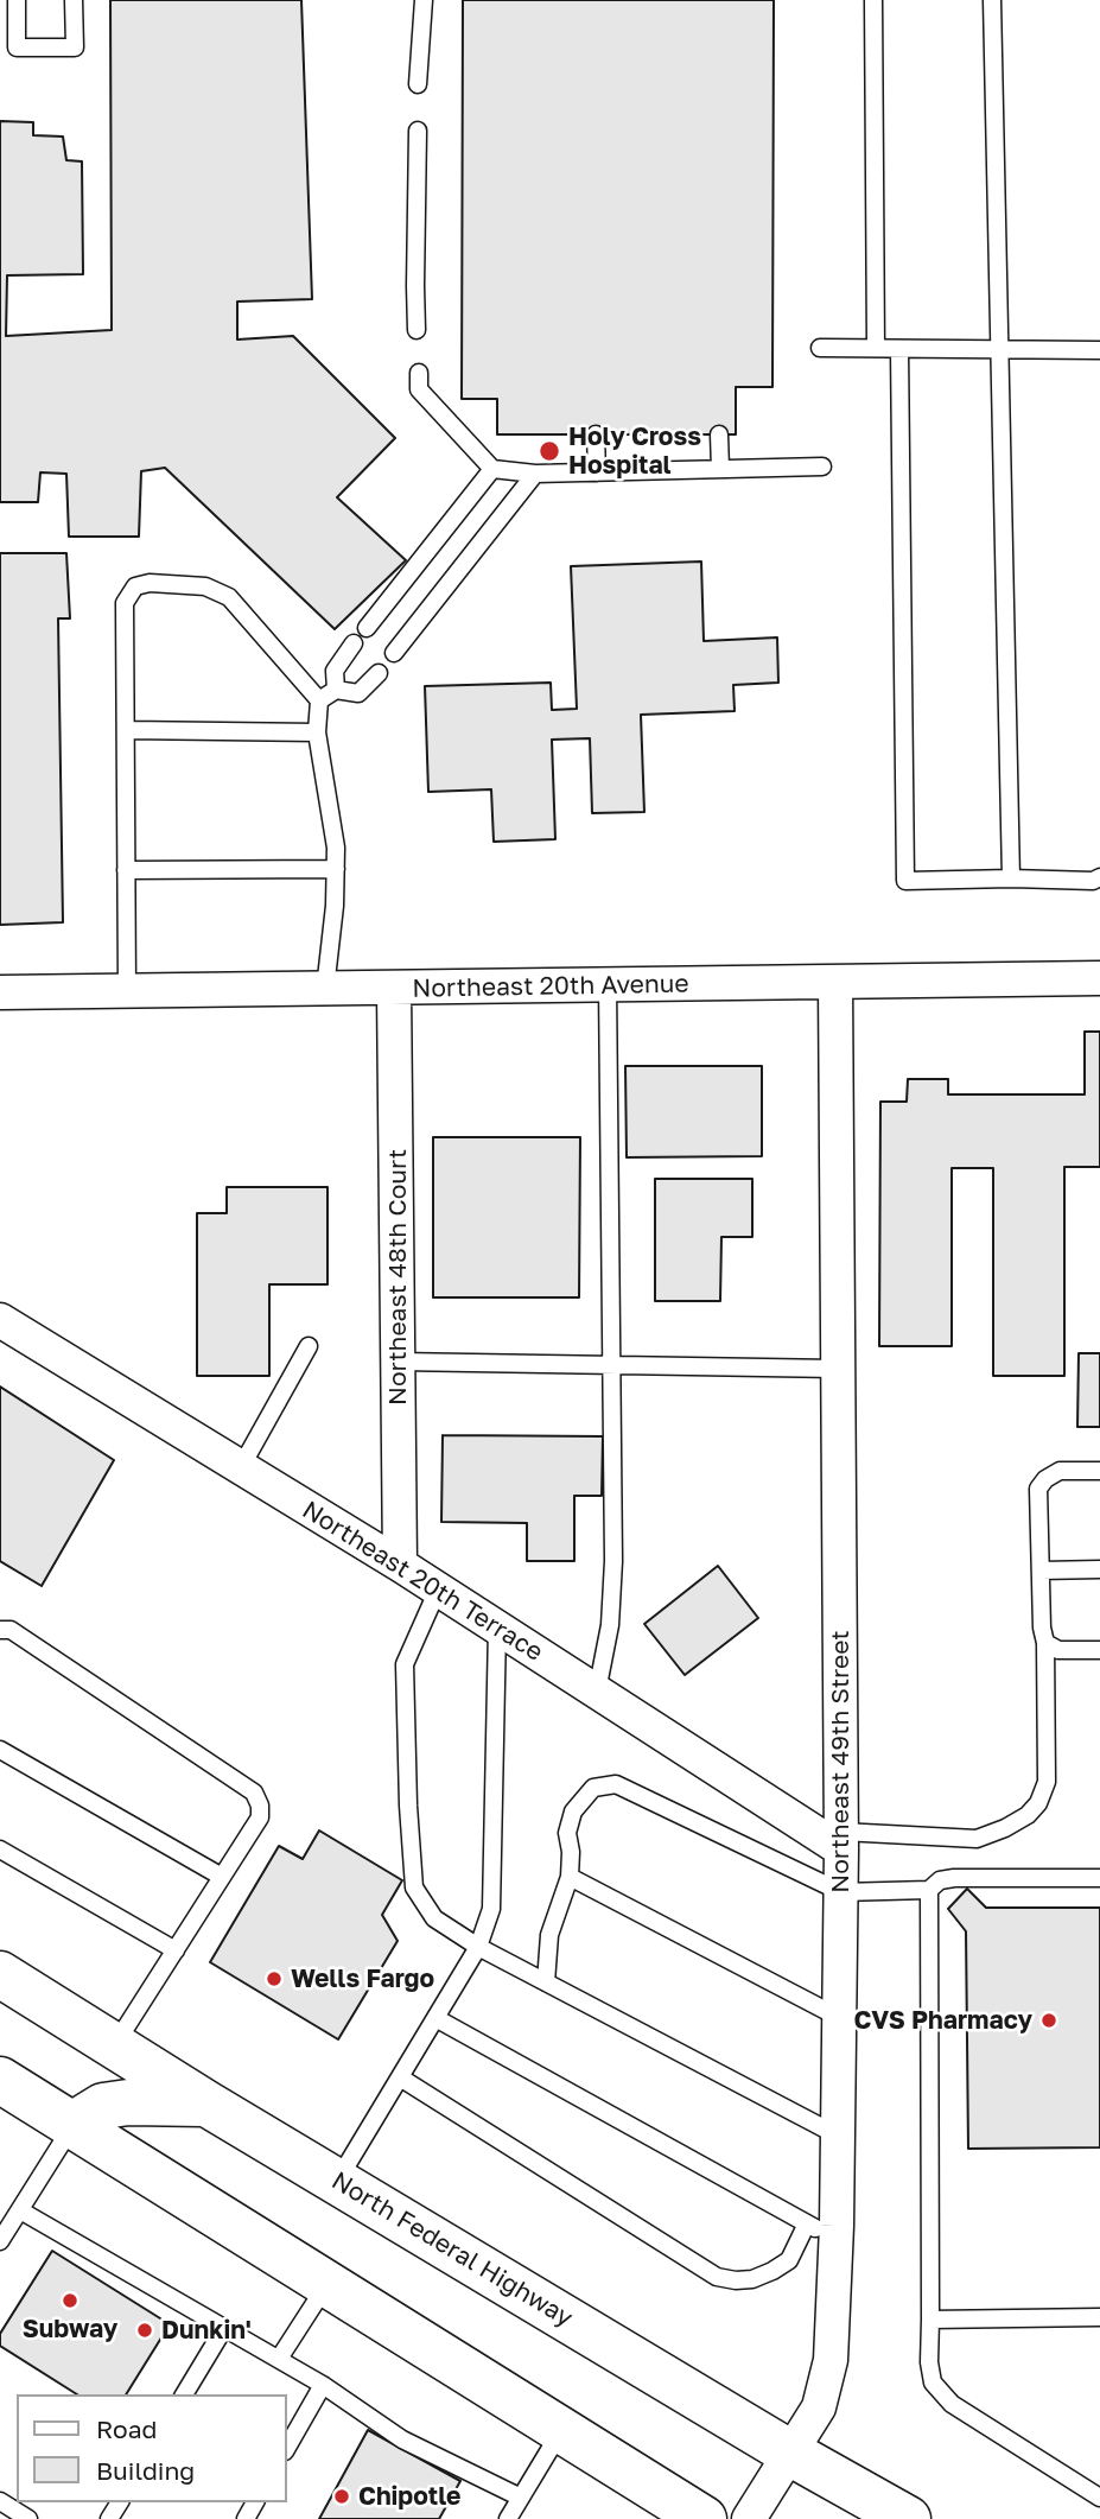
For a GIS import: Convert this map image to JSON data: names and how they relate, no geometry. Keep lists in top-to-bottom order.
{
  "streets": {
    "main road": ["North Federal Highway"],
    "street": [
      "Northeast 20th Avenue",
      "Northeast 48th Court",
      "Northeast 20th Terrace",
      "Northeast 49th Street"
    ]
  },
  "crossings": [
    ["Northeast 20th Avenue", "Northeast 48th Court"],
    ["Northeast 20th Avenue", "Northeast 49th Street"],
    ["Northeast 48th Court", "Northeast 20th Terrace"],
    ["Northeast 20th Terrace", "Northeast 49th Street"],
    ["Northeast 49th Street", "North Federal Highway"]
  ],
  "places": [
    "Holy Cross Hospital",
    "Wells Fargo",
    "CVS Pharmacy",
    "Subway",
    "Dunkin'",
    "Chipotle"
  ],
  "legend": ["Road", "Building"]
}
